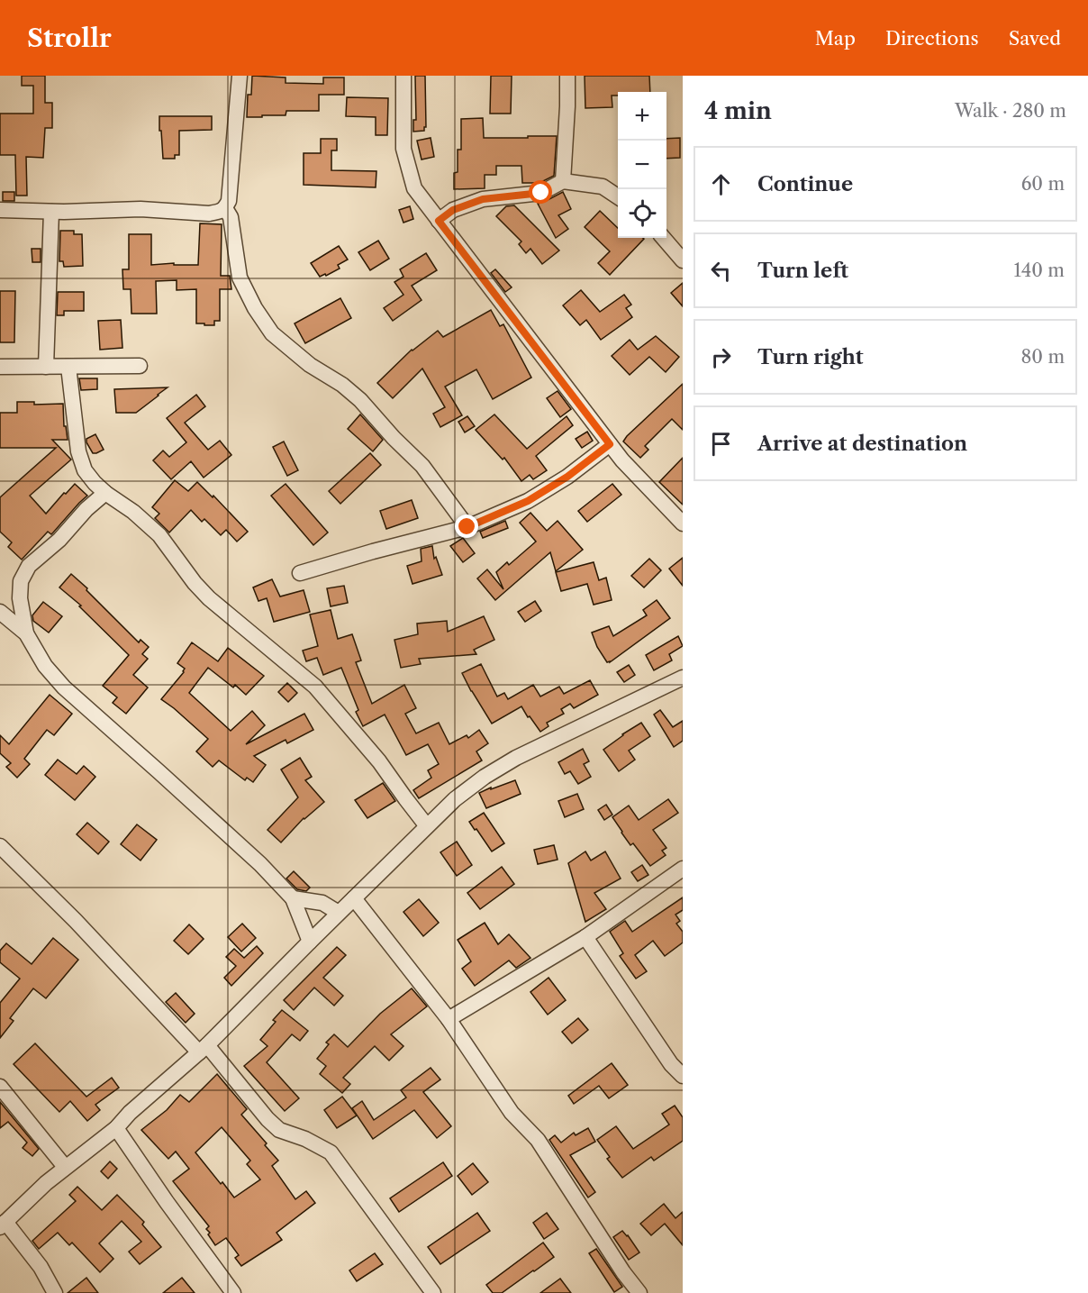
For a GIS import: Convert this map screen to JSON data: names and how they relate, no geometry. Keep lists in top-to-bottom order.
{
  "page": {
    "header": "Strollr",
    "nav": ["Map", "Directions", "Saved"],
    "heading": ["4 min", "Walk · 280 m"],
    "map_buttons": ["+", "−"],
    "list": [
      ["Continue", "60 m"],
      ["Turn left", "140 m"],
      ["Turn right", "80 m"],
      "Arrive at destination"
    ]
  }
}
